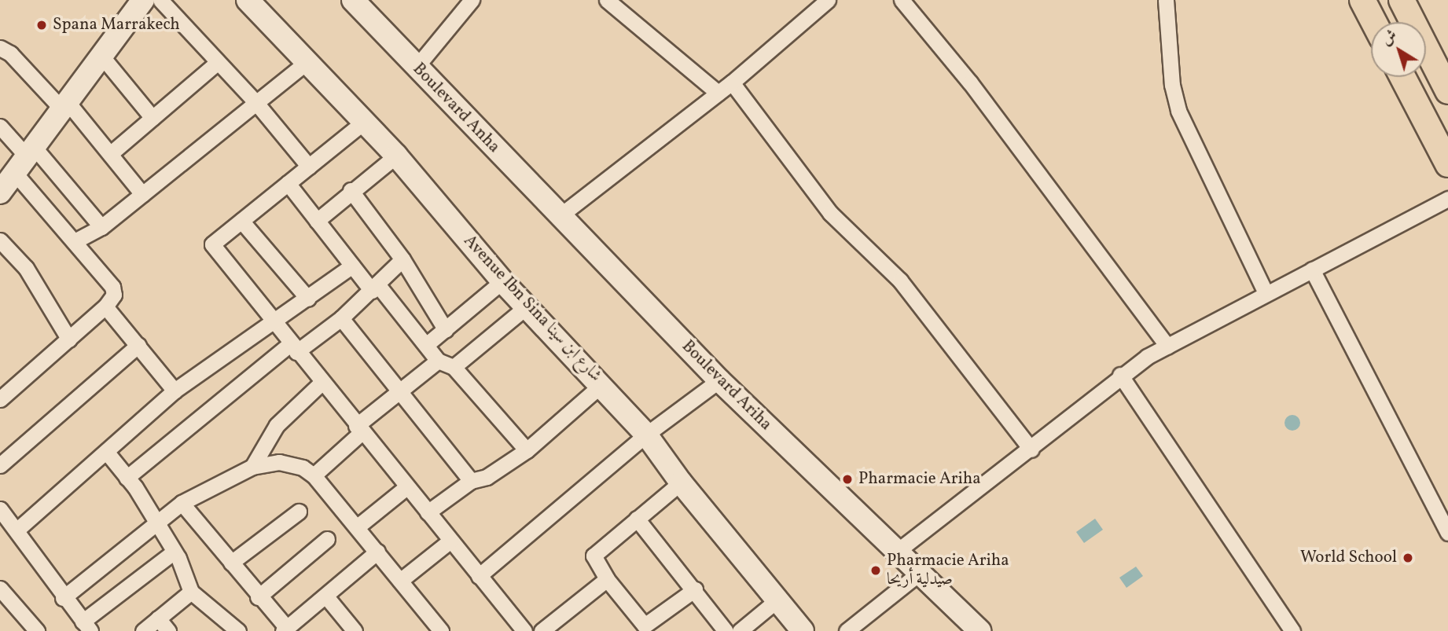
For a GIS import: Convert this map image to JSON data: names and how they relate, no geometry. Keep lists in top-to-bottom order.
{
  "streets": {
    "street": ["Boulevard Anha", "Avenue Ibn Sina شارع ابن سينا", "Boulevard Ariha"]
  },
  "crossings": [
    ["Boulevard Anha", "Boulevard Ariha"]
  ],
  "places": [
    "Spana Marrakech",
    "Pharmacie Ariha",
    "World School",
    "Pharmacie Ariha صيدلية أريحا"
  ],
  "north": "top left"
}
